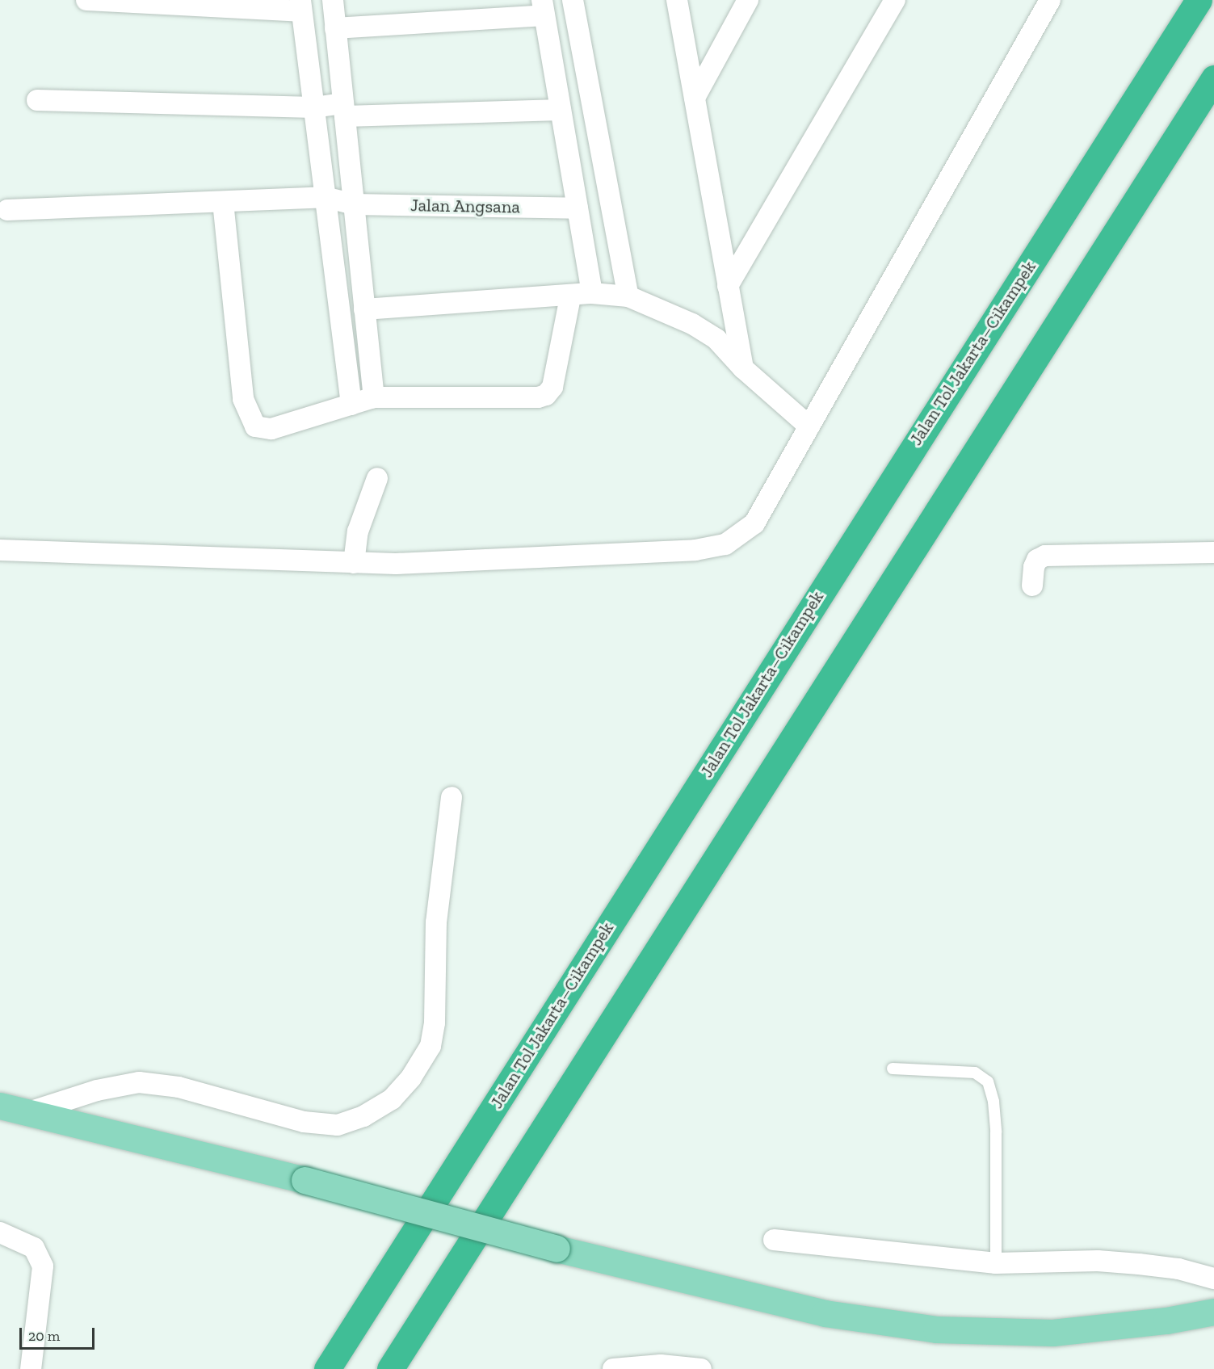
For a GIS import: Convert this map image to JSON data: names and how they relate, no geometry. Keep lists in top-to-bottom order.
{
  "streets": {
    "highway": ["Jalan Tol Jakarta–Cikampek"],
    "street": ["Jalan Angsana"]
  },
  "scale_bar": "20 m"
}
